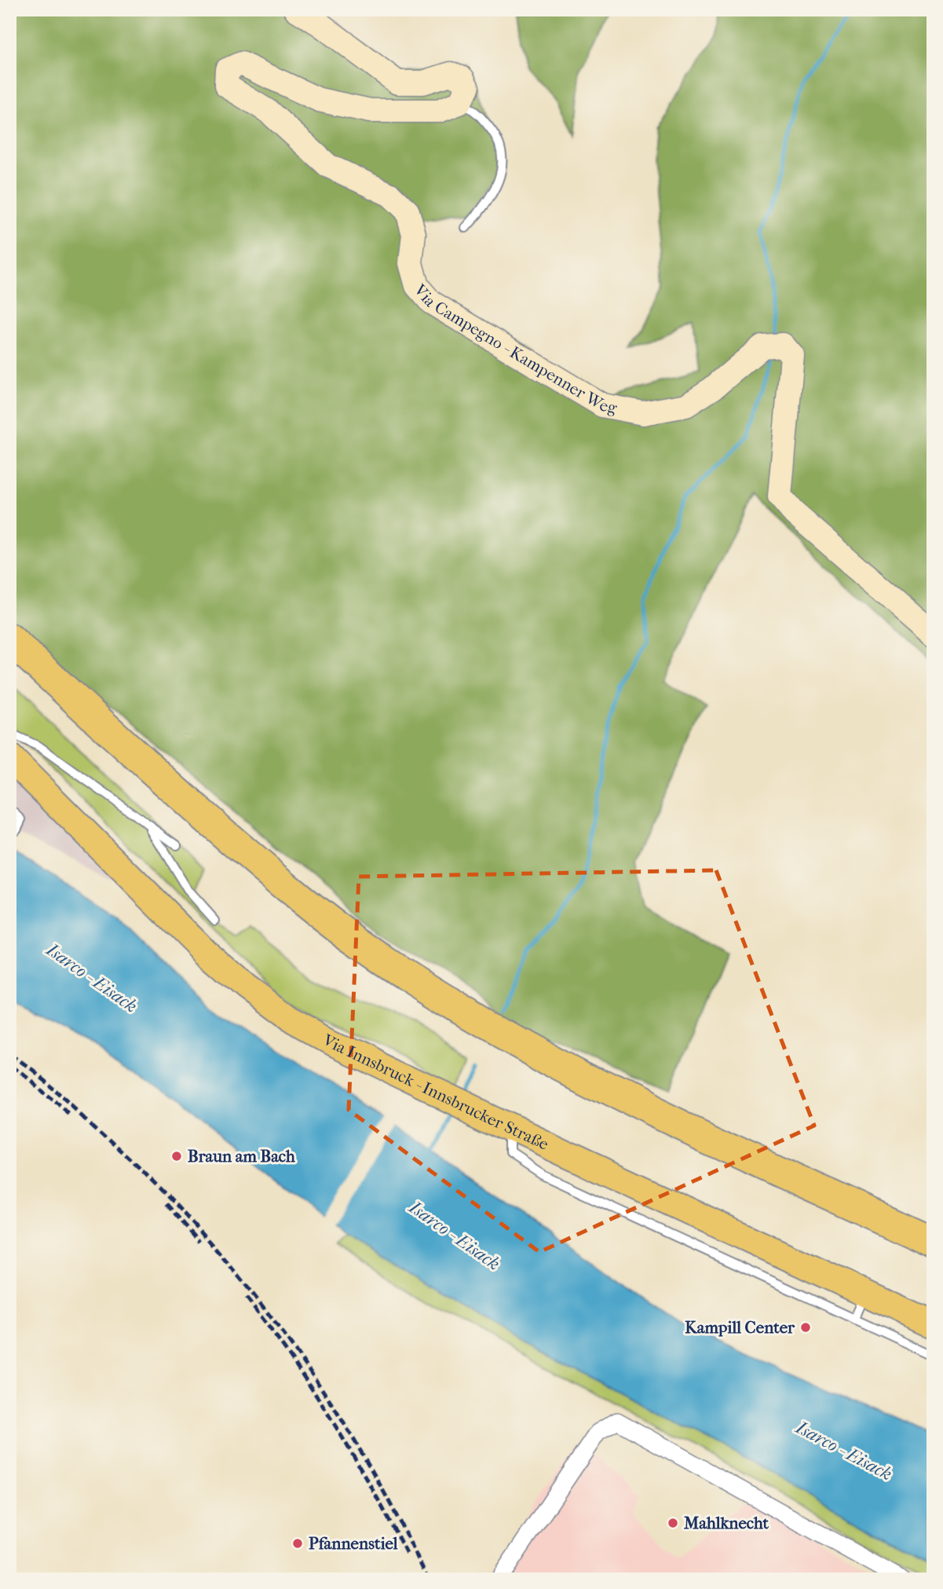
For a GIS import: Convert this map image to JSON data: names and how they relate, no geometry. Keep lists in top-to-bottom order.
{
  "streets": {
    "main road": ["Via Innsbruck - Innsbrucker Straße"],
    "street": ["Via Campegno - Kampenner Weg"]
  },
  "water": ["Isarco - Eisack"],
  "places": [
    "Braun am Bach",
    "Kampill Center",
    "Mahlknecht",
    "Pfannenstiel"
  ]
}
